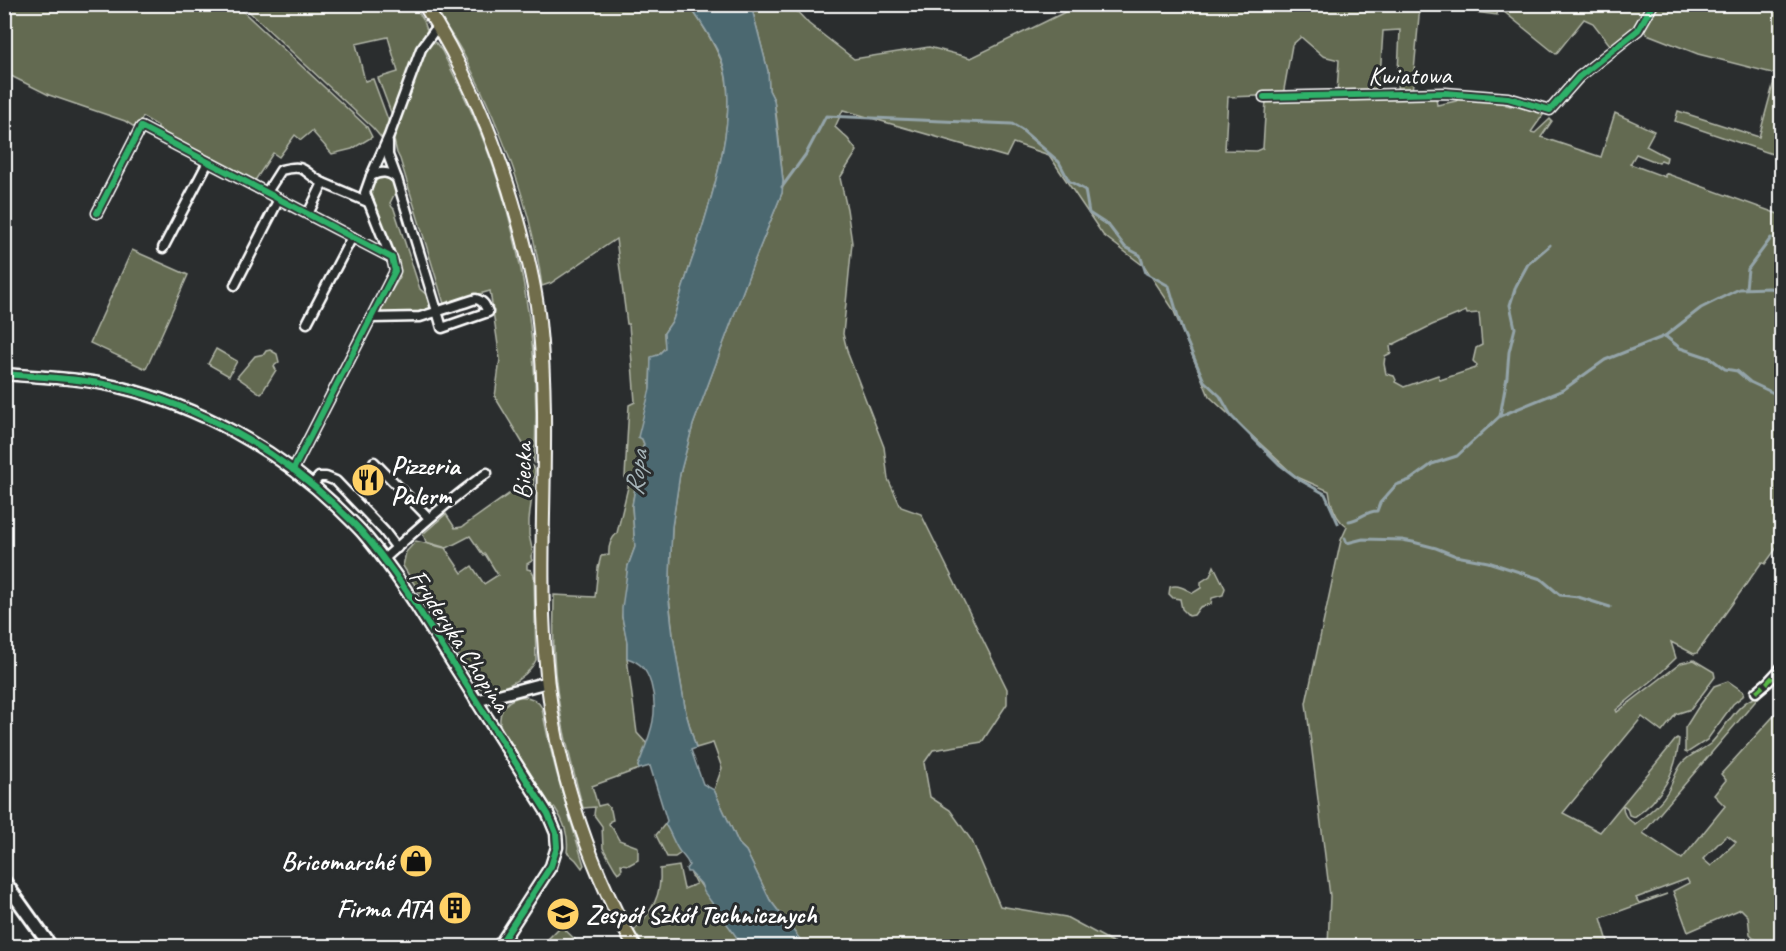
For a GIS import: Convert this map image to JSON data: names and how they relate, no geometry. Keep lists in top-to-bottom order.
{
  "streets": {
    "main road": ["Biecka"],
    "street": ["Kwiatowa", "Fryderyka Chopina"]
  },
  "crossings": [
    ["Biecka", "Fryderyka Chopina"]
  ],
  "water": ["Ropa"],
  "places": {
    "restaurant": ["Pizzeria Palerm"],
    "shop": ["Bricomarché"],
    "building": ["Firma ATA"],
    "school or university": ["Zespół Szkół Technicznych"]
  }
}
